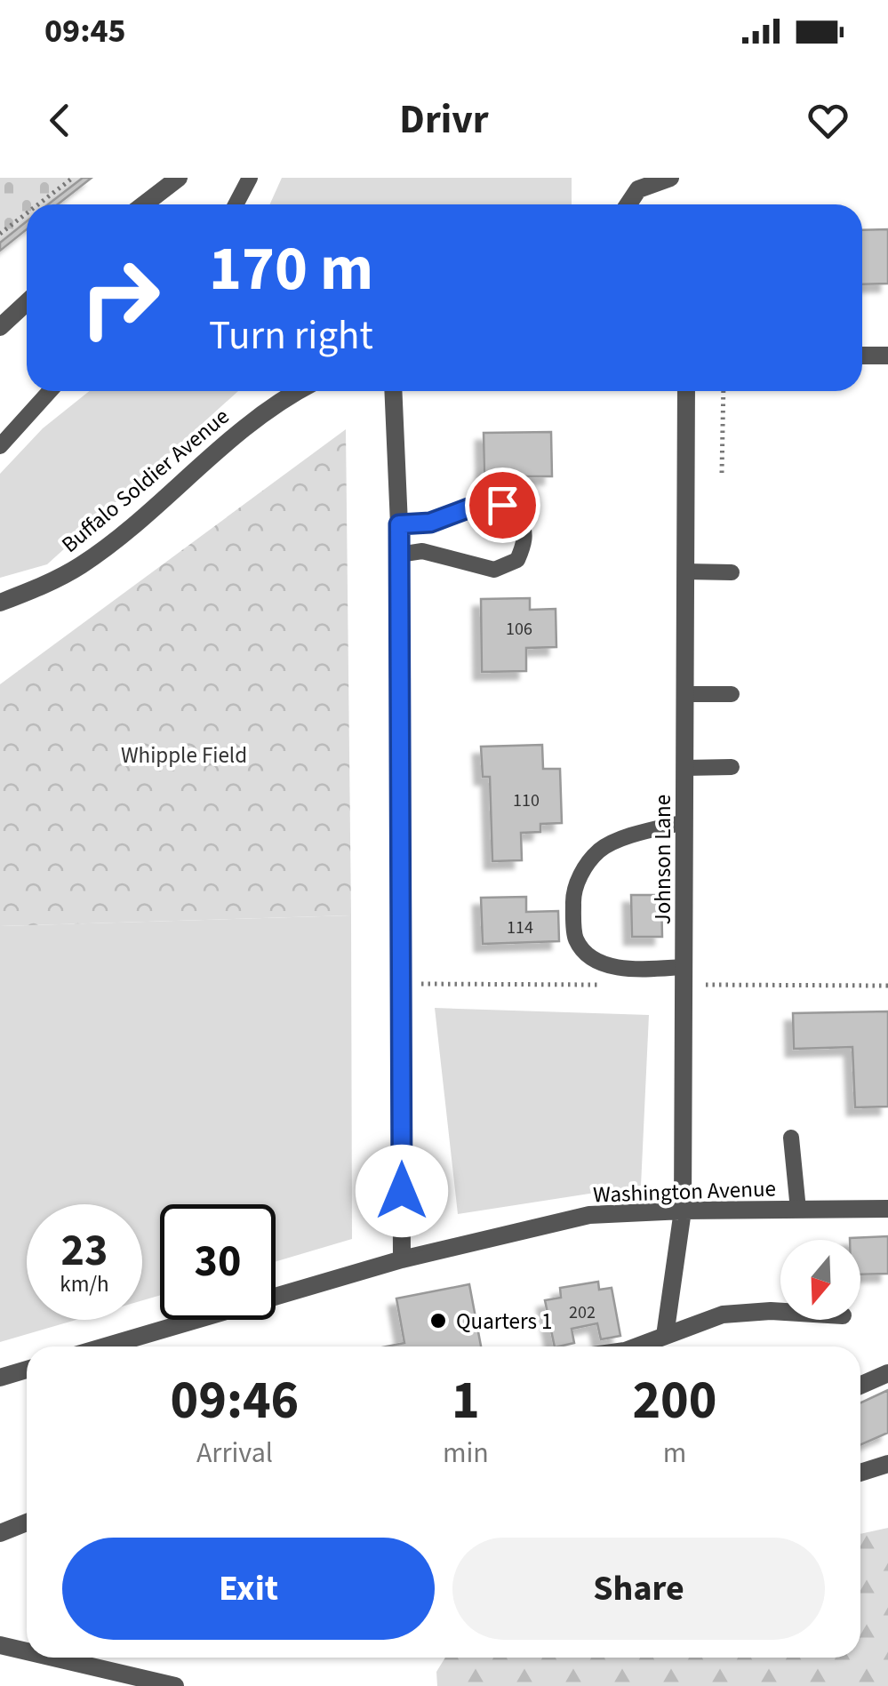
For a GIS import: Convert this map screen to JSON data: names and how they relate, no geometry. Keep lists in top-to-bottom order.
{
  "streets": {
    "street": ["Buffalo Soldier Avenue", "Johnson Lane", "Washington Avenue"]
  },
  "crossings": [
    ["Johnson Lane", "Washington Avenue"]
  ],
  "parks": ["Whipple Field"],
  "places": ["Quarters 1"],
  "house_numbers": [
    "106",
    "110",
    "114",
    "202"
  ],
  "north": "bottom",
  "page": {
    "status": "09:45",
    "header": "Drivr",
    "turn": ["170 m", "Turn right"],
    "speed": "23 km/h",
    "limit": "30",
    "eta": [
      "09:46",
      "Arrival",
      "1",
      "min",
      "200",
      "m"
    ],
    "buttons": ["Exit", "Share"]
  }
}
